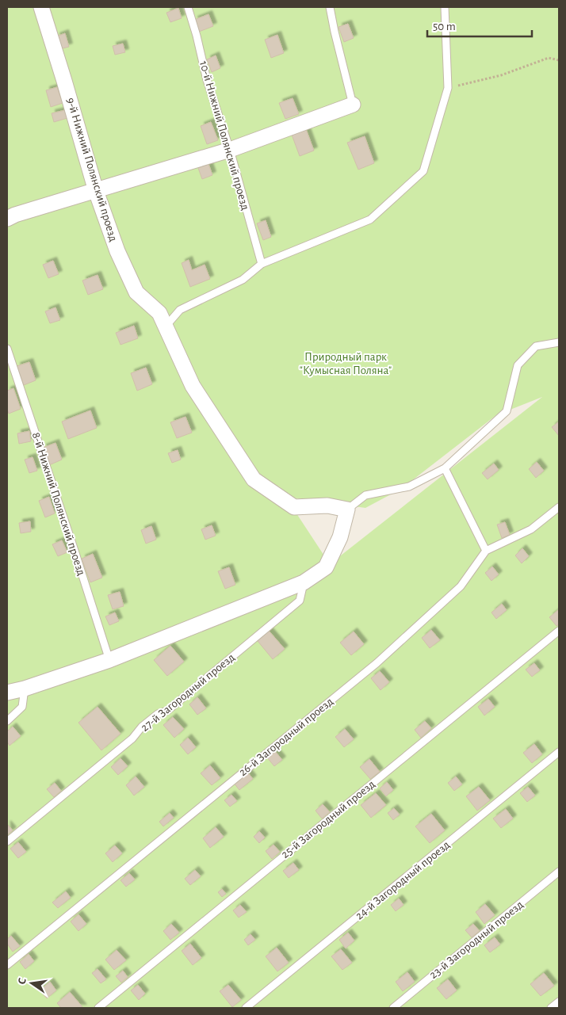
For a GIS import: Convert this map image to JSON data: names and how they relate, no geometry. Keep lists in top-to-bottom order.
{
  "streets": {
    "street": ["9-й Нижний Полянский проезд"],
    "lane": [
      "10-й Нижний Полянский проезд",
      "8-й Нижний Полянский проезд",
      "27-й Загородный проезд",
      "26-й Загородный проезд",
      "25-й Загородный проезд",
      "24-й Загородный проезд",
      "23-й Загородный проезд"
    ]
  },
  "parks": ["Природный парк \"Кумысная Поляна\""],
  "scale_bar": "50 m",
  "north": "left"
}
